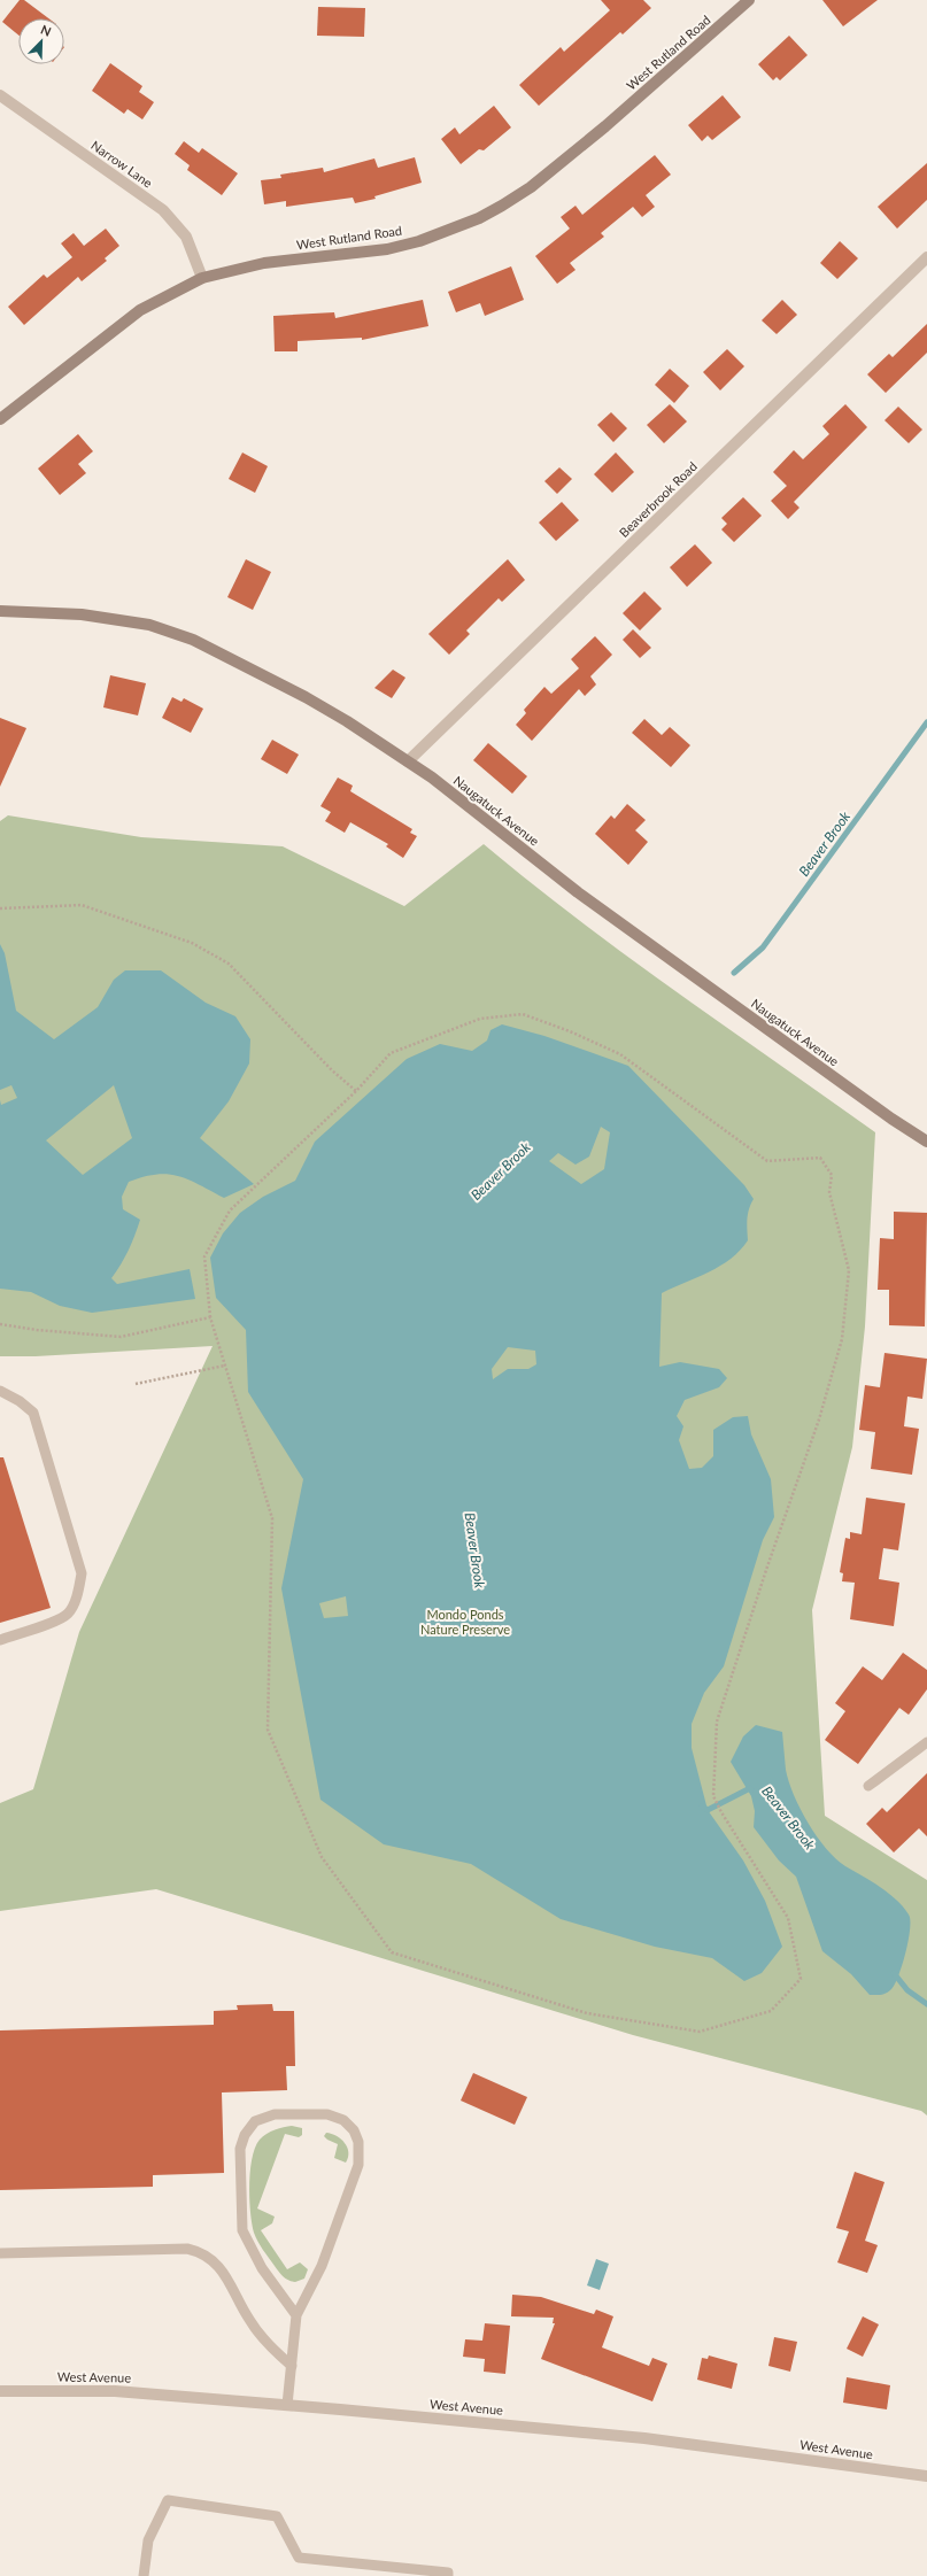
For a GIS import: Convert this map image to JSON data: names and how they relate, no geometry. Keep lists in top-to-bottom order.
{
  "streets": {
    "main road": ["West Rutland Road", "Naugatuck Avenue"],
    "street": ["Narrow Lane", "Beaverbrook Road", "West Avenue"]
  },
  "crossings": [
    ["West Rutland Road", "Narrow Lane"],
    ["Beaverbrook Road", "Naugatuck Avenue"]
  ],
  "water": ["Beaver Brook"],
  "parks": ["Mondo Ponds Nature Preserve"],
  "north": "top right"
}
